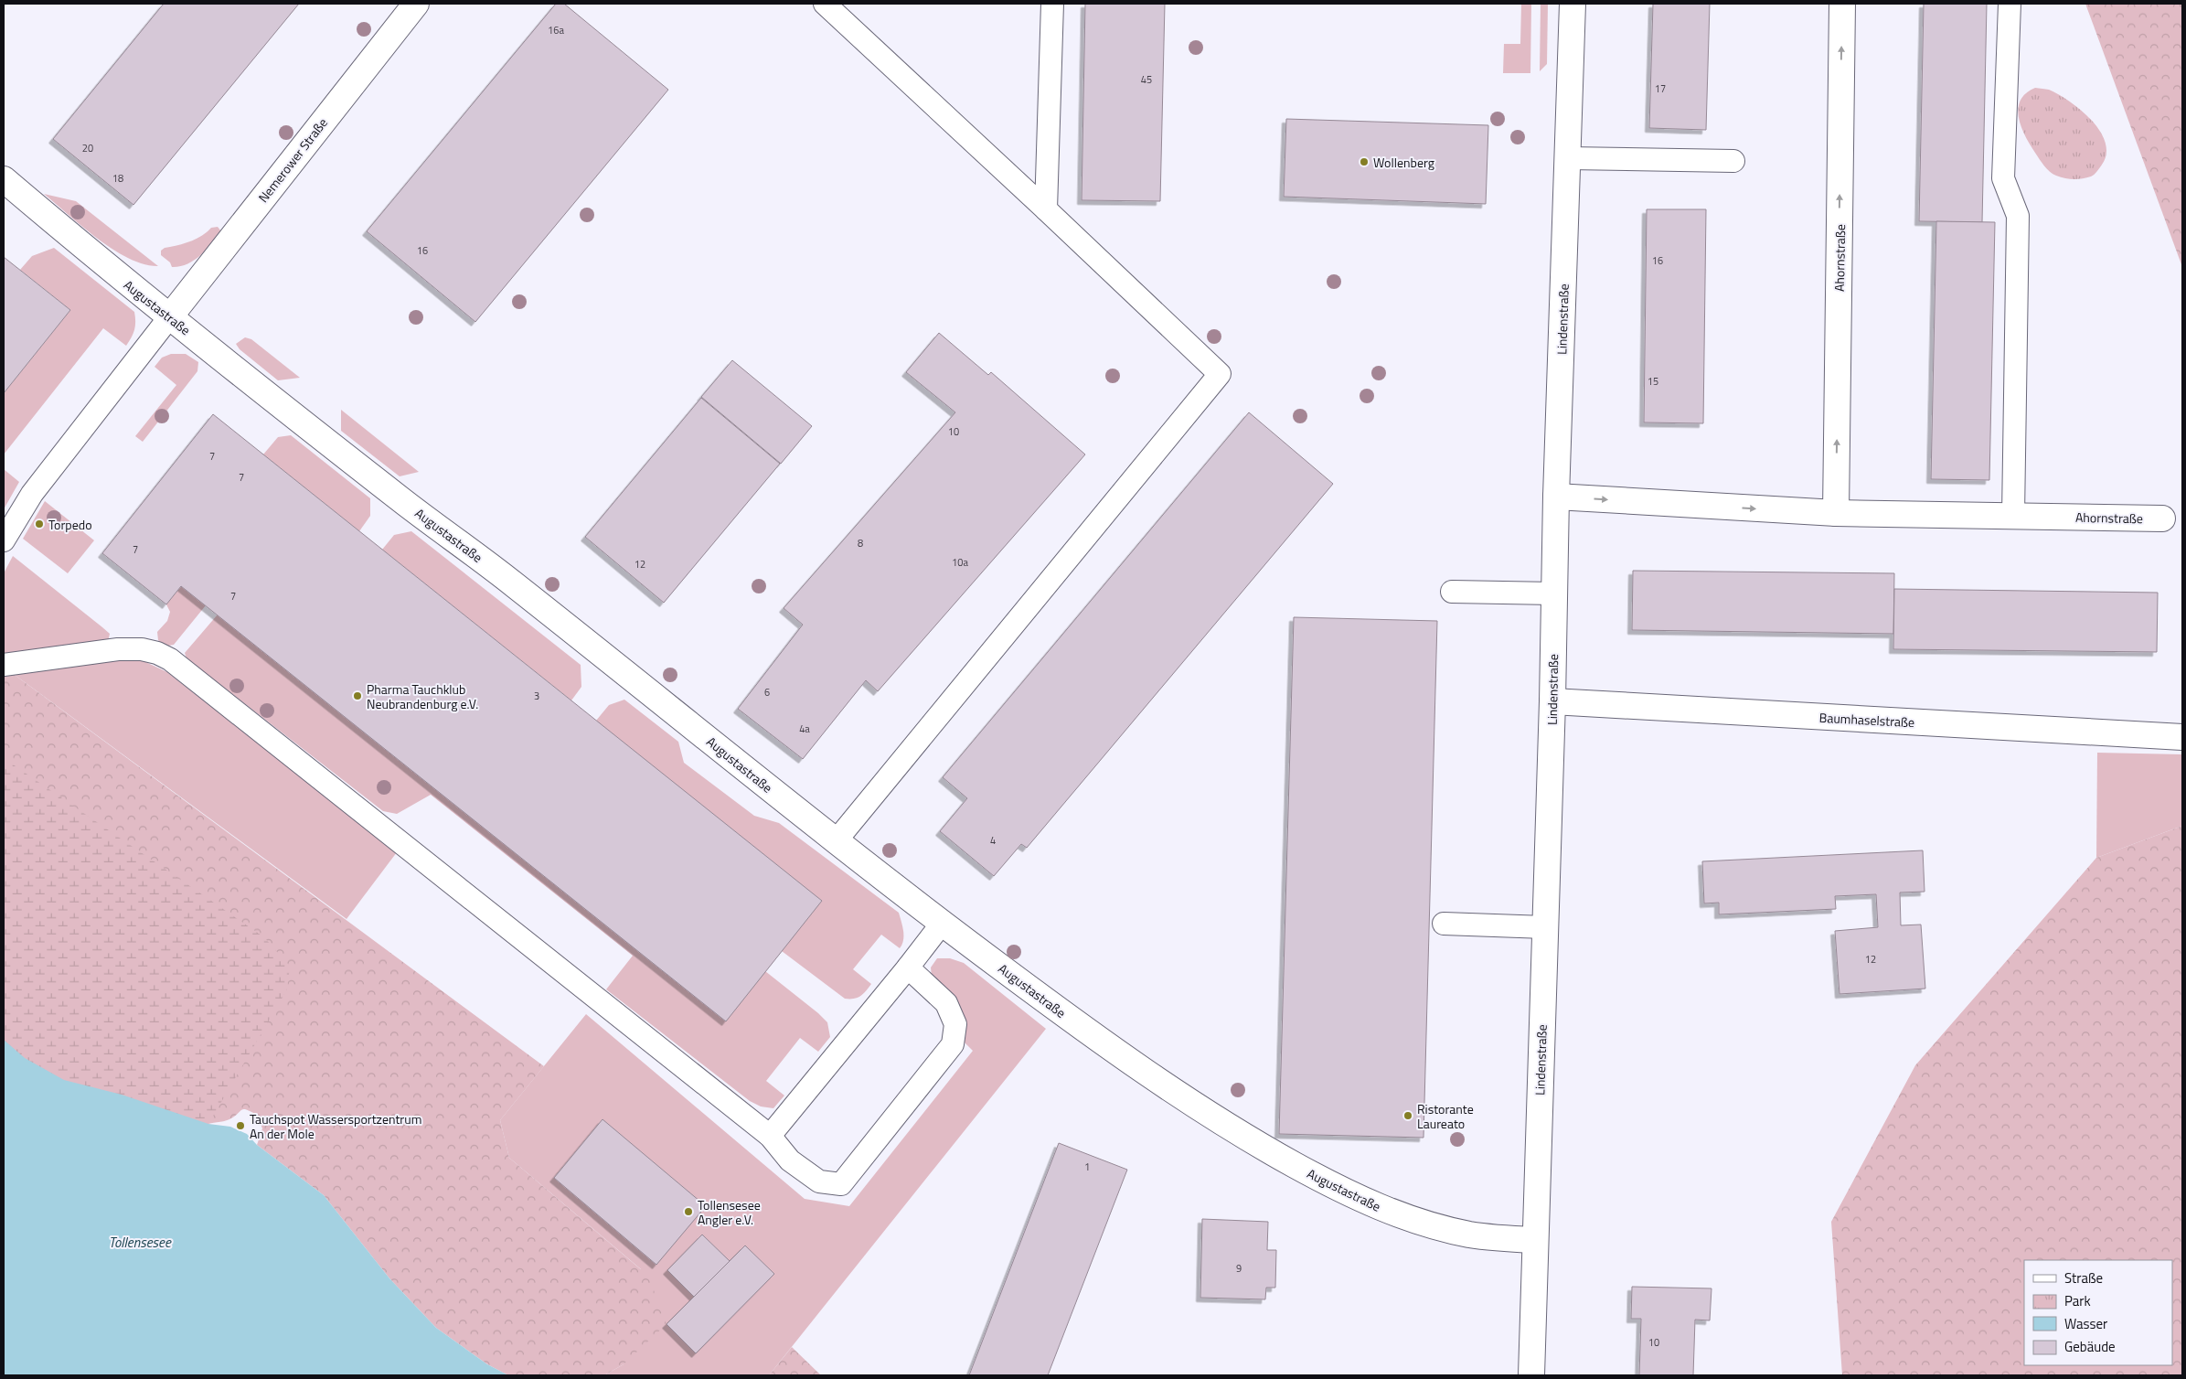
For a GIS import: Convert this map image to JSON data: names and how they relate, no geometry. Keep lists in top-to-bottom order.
{
  "streets": {
    "street": [
      "Nemerower Straße",
      "Ahornstraße",
      "Augustastraße",
      "Lindenstraße",
      "Baumhaselstraße"
    ]
  },
  "crossings": [
    ["Nemerower Straße", "Augustastraße"],
    ["Ahornstraße", "Lindenstraße"],
    ["Augustastraße", "Lindenstraße"],
    ["Lindenstraße", "Baumhaselstraße"]
  ],
  "water": ["Tollensesee"],
  "places": [
    "Wollenberg",
    "Torpedo",
    "Pharma Tauchklub Neubrandenburg e.V.",
    "Ristorante Laureato",
    "Tauchspot Wassersportzentrum An der Mole",
    "Tollensesee Angler e.V."
  ],
  "house_numbers": [
    "16a",
    "45",
    "17",
    "20",
    "18",
    "16",
    "16",
    "15",
    "10",
    "7",
    "7",
    "8",
    "7",
    "10a",
    "12",
    "7",
    "6",
    "3",
    "4a",
    "4",
    "12",
    "1",
    "9",
    "10"
  ],
  "legend": [
    "Straße",
    "Park",
    "Wasser",
    "Gebäude"
  ]
}
